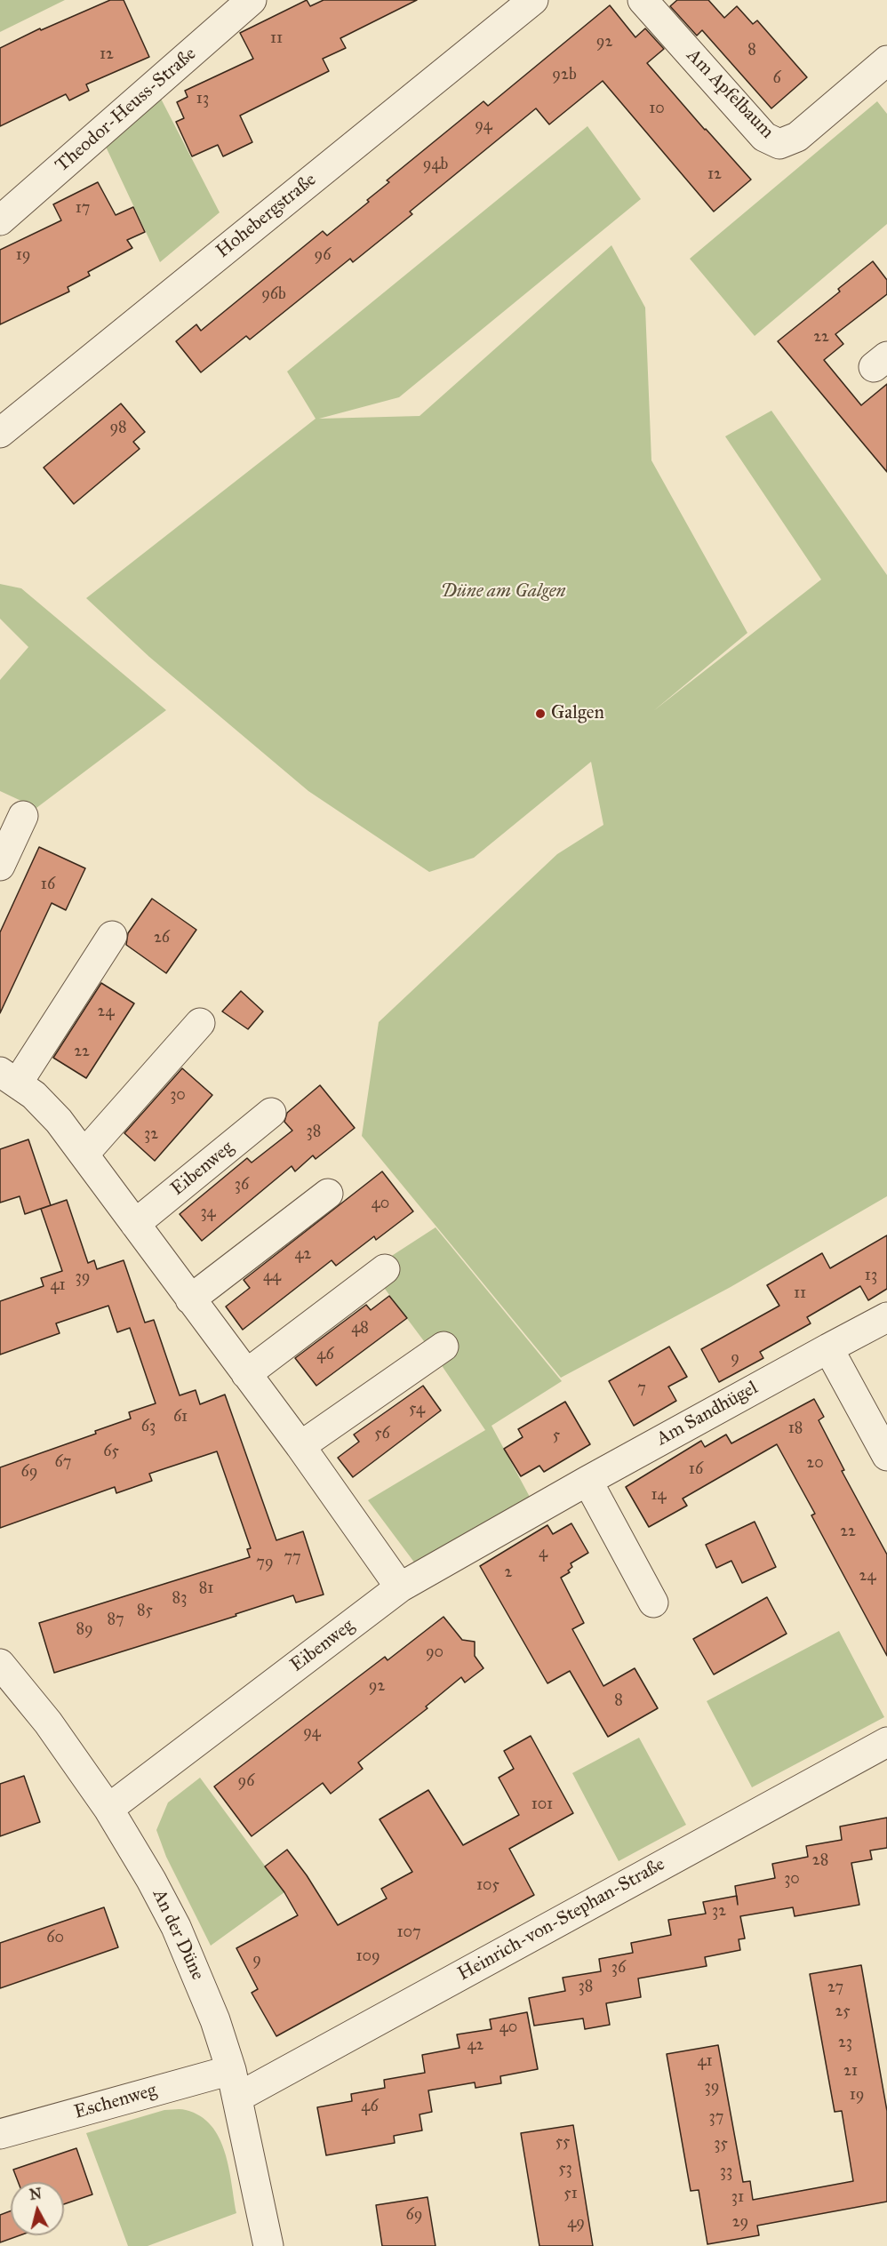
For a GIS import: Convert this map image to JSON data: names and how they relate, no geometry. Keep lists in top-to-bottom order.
{
  "streets": {
    "street": [
      "Am Apfelbaum",
      "Theodor-Heuss-Straße",
      "Hohebergstraße",
      "Eibenweg",
      "Am Sandhügel",
      "Heinrich-von-Stephan-Straße",
      "An der Düne",
      "Eschenweg"
    ]
  },
  "crossings": [
    ["Eibenweg", "Am Sandhügel"],
    ["Eibenweg", "An der Düne"],
    ["Heinrich-von-Stephan-Straße", "An der Düne"],
    ["An der Düne", "Eschenweg"]
  ],
  "parks": ["Düne am Galgen"],
  "places": ["Galgen"],
  "house_numbers": [
    "11",
    "92",
    "8",
    "12",
    "92b",
    "6",
    "13",
    "10",
    "94",
    "94b",
    "12",
    "17",
    "19",
    "96",
    "96b",
    "22",
    "98",
    "16",
    "26",
    "24",
    "22",
    "30",
    "38",
    "32",
    "36",
    "40",
    "34",
    "42",
    "13",
    "44",
    "39",
    "41",
    "11",
    "48",
    "46",
    "9",
    "7",
    "54",
    "61",
    "63",
    "18",
    "56",
    "5",
    "65",
    "67",
    "20",
    "16",
    "69",
    "14",
    "22",
    "4",
    "77",
    "79",
    "2",
    "24",
    "81",
    "83",
    "85",
    "87",
    "89",
    "90",
    "92",
    "8",
    "94",
    "96",
    "101",
    "28",
    "30",
    "105",
    "32",
    "107",
    "60",
    "109",
    "9",
    "36",
    "38",
    "27",
    "25",
    "40",
    "23",
    "42",
    "41",
    "21",
    "39",
    "19",
    "46",
    "37",
    "55",
    "35",
    "53",
    "33",
    "51",
    "31",
    "69",
    "29",
    "49"
  ],
  "north": "top"
}
